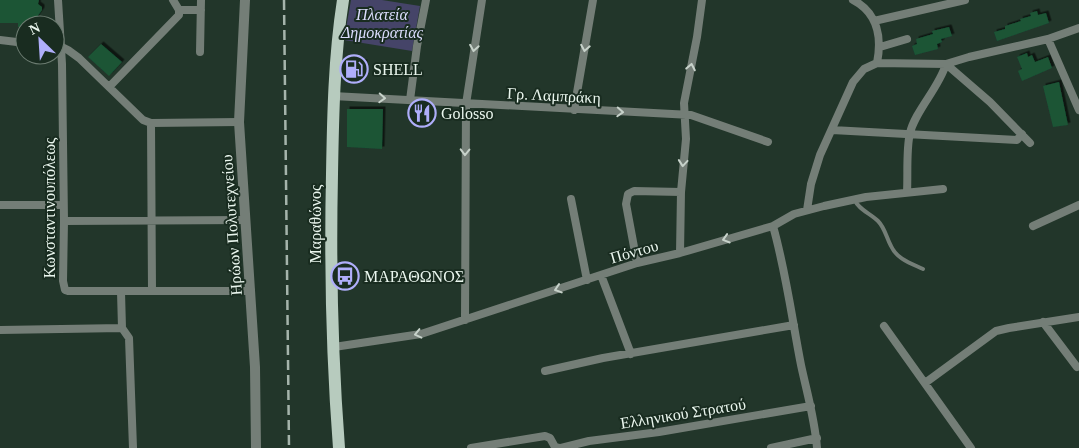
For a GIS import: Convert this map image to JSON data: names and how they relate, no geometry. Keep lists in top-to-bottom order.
{
  "streets": {
    "main road": ["Μαραθώνος"],
    "street": [
      "Γρ. Λαμπράκη",
      "Κωνσταντινουπόλεως",
      "Ηρώων Πολυτεχνείου",
      "Πόντου",
      "Ελληνικού Στρατού"
    ]
  },
  "crossings": [
    ["Γρ. Λαμπράκη", "Μαραθώνος"],
    ["Κωνσταντινουπόλεως", "Ηρώων Πολυτεχνείου"],
    ["Μαραθώνος", "Πόντου"]
  ],
  "one_way": ["Γρ. Λαμπράκη", "Πόντου"],
  "parks": ["Πλατεία Δημοκρατίας"],
  "places": {
    "fuel station": ["SHELL"],
    "restaurant": ["Golosso"],
    "bus stop": ["ΜΑΡΑΘΩΝΟΣ"]
  },
  "north": "top left"
}
